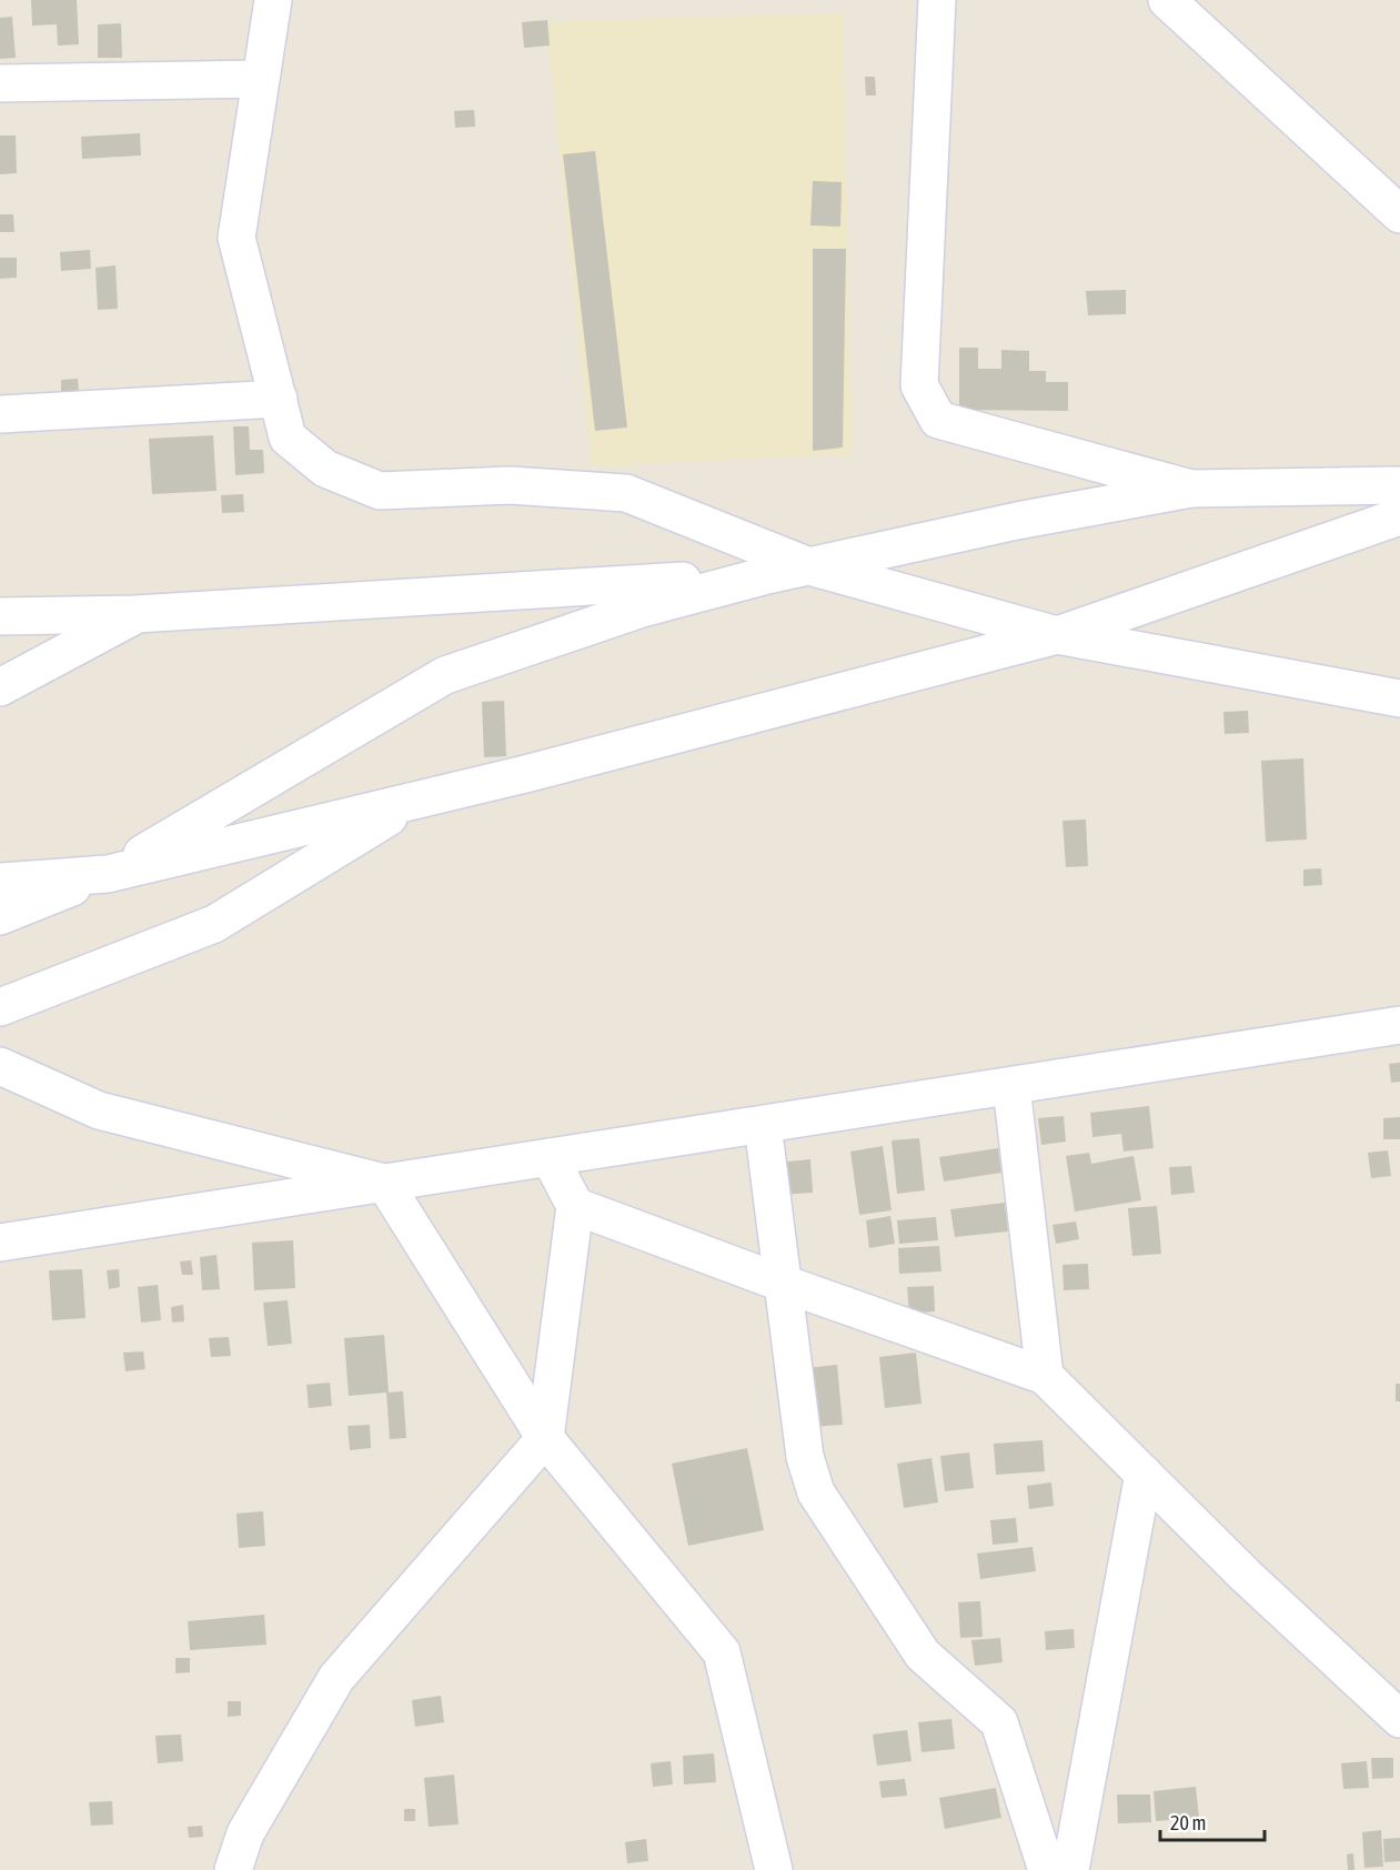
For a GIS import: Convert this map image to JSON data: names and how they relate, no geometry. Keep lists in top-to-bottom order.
{
  "scale_bar": "20 m"
}
